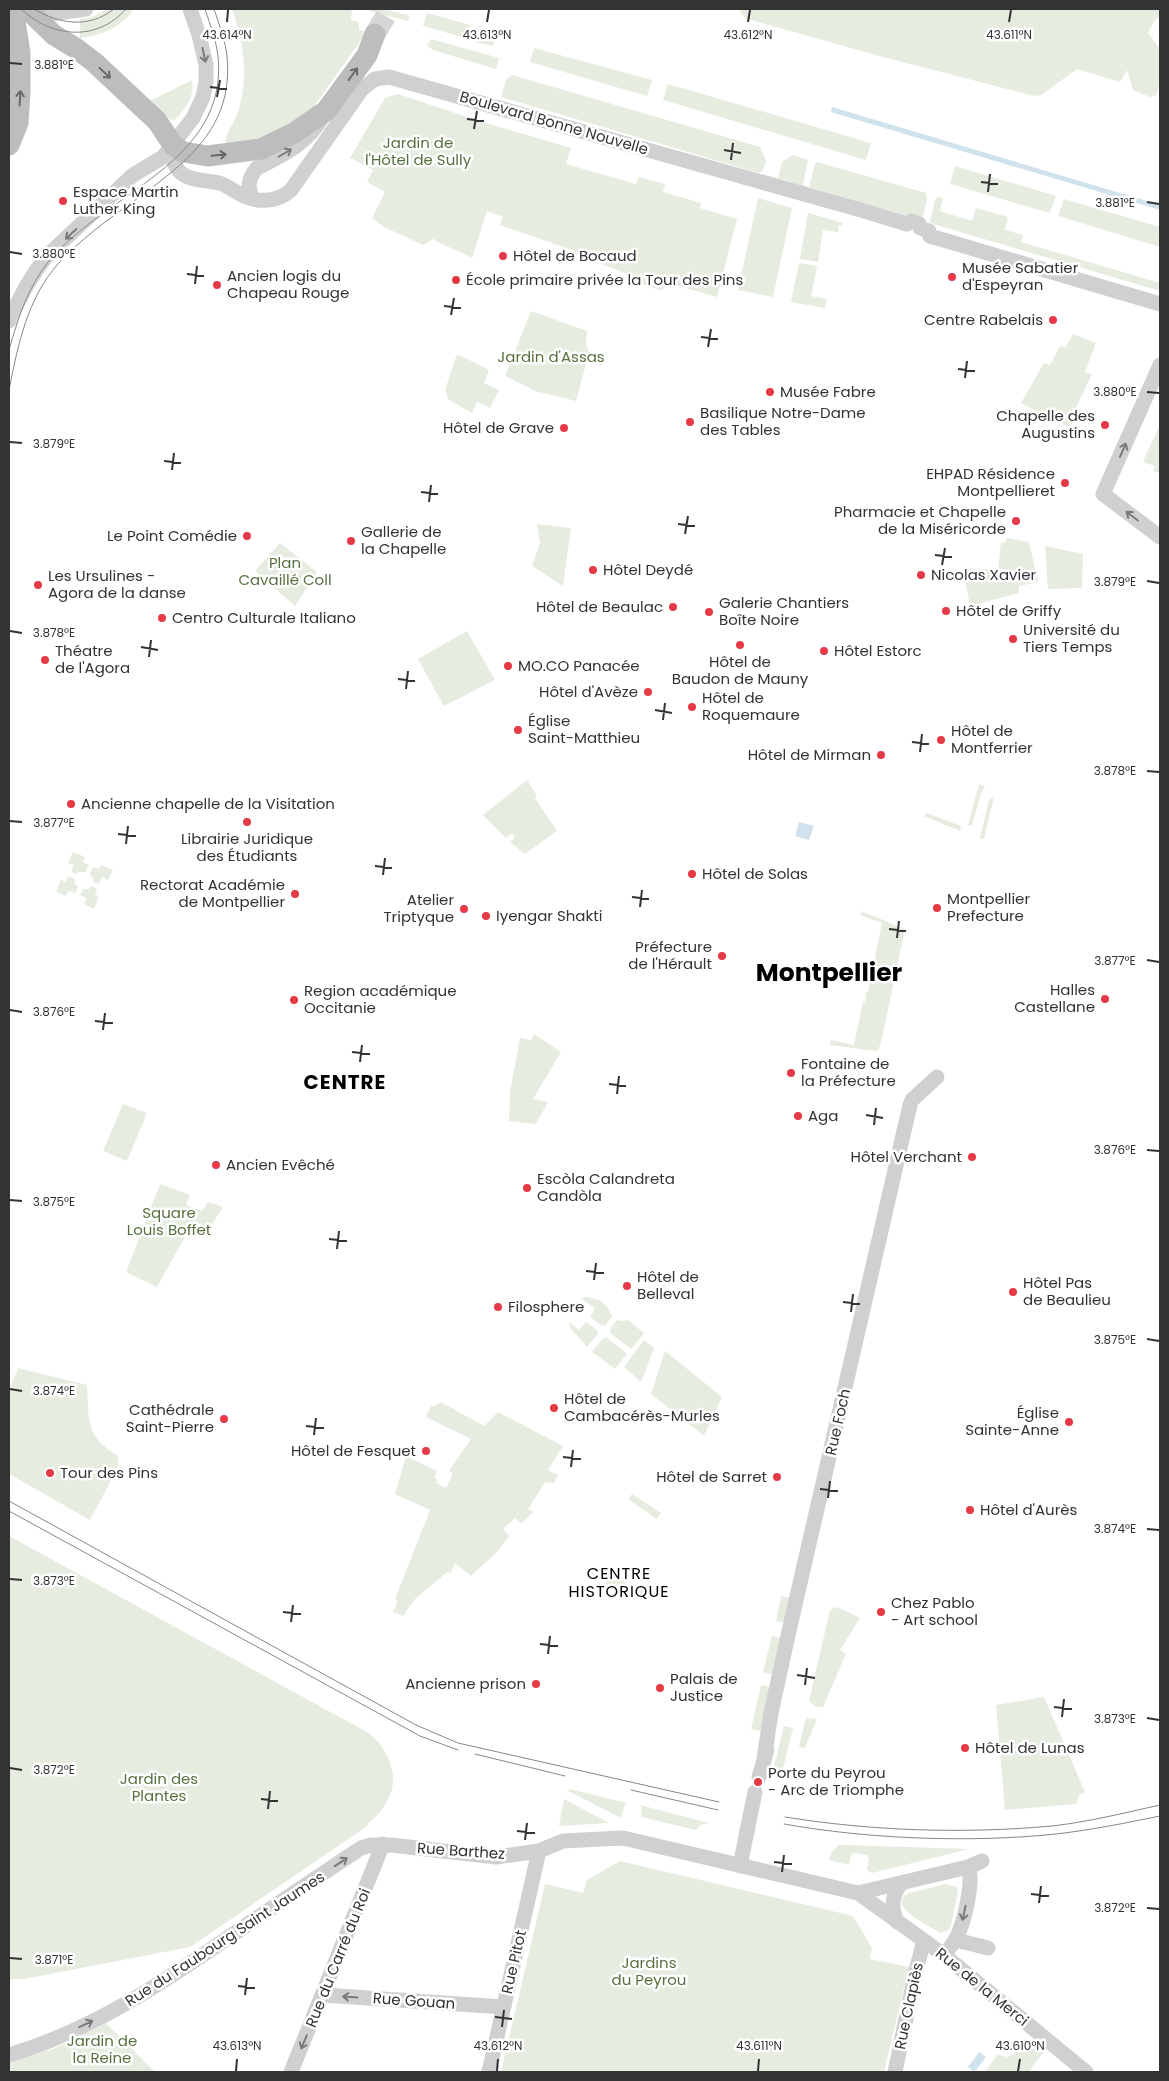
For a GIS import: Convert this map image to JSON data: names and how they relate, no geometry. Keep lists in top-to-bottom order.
{
  "streets": {
    "street": [
      "Boulevard Bonne Nouvelle",
      "Rue Foch",
      "Rue Barthez",
      "Rue du Faubourg Saint Jaumes",
      "Rue du Carré du Roi",
      "Rue Pitot",
      "Rue de la Merci",
      "Rue Gouan",
      "Rue Clapiès"
    ]
  },
  "crossings": [
    ["Rue Foch", "Rue Barthez"],
    ["Rue Barthez", "Rue du Faubourg Saint Jaumes"],
    ["Rue Barthez", "Rue du Carré du Roi"],
    ["Rue Barthez", "Rue Pitot"],
    ["Rue Barthez", "Rue de la Merci"],
    ["Rue du Faubourg Saint Jaumes", "Rue du Carré du Roi"],
    ["Rue du Carré du Roi", "Rue Gouan"],
    ["Rue Pitot", "Rue Gouan"],
    ["Rue de la Merci", "Rue Clapiès"]
  ],
  "one_way": ["Rue du Faubourg Saint Jaumes", "Rue Gouan"],
  "districts": ["Montpellier", "CENTRE", "CENTRE HISTORIQUE"],
  "parks": [
    "Jardin de l'Hôtel de Sully",
    "Jardin d'Assas",
    "Plan Cavaillé Coll",
    "Square Louis Boffet",
    "Jardin des Plantes",
    "Jardins du Peyrou",
    "Jardin de la Reine"
  ],
  "places": [
    "Espace Martin Luther King",
    "Hôtel de Bocaud",
    "Musée Sabatier d'Espeyran",
    "École primaire privée la Tour des Pins",
    "Ancien logis du Chapeau Rouge",
    "Centre Rabelais",
    "Musée Fabre",
    "Basilique Notre-Dame des Tables",
    "Chapelle des Augustins",
    "Hôtel de Grave",
    "EHPAD Résidence Montpellieret",
    "Pharmacie et Chapelle de la Miséricorde",
    "Le Point Comédie",
    "Gallerie de la Chapelle",
    "Hôtel Deydé",
    "Nicolas Xavier",
    "Les Ursulines - Agora de la danse",
    "Hôtel de Beaulac",
    "Hôtel de Griffy",
    "Galerie Chantiers Boîte Noire",
    "Centro Culturale Italiano",
    "Université du Tiers Temps",
    "Hôtel de Baudon de Mauny",
    "Hôtel Estorc",
    "Théatre de l'Agora",
    "MO.CO Panacée",
    "Hôtel d'Avèze",
    "Hôtel de Roquemaure",
    "Église Saint-Matthieu",
    "Hôtel de Montferrier",
    "Hôtel de Mirman",
    "Ancienne chapelle de la Visitation",
    "Librairie Juridique des Étudiants",
    "Hôtel de Solas",
    "Rectorat Académie de Montpellier",
    "Montpellier Prefecture",
    "Atelier Triptyque",
    "Iyengar Shakti",
    "Préfecture de l'Hérault",
    "Halles Castellane",
    "Region académique Occitanie",
    "Fontaine de la Préfecture",
    "Aga",
    "Hôtel Verchant",
    "Ancien Evêché",
    "Escòla Calandreta Candòla",
    "Hôtel de Belleval",
    "Hôtel Pas de Beaulieu",
    "Filosphere",
    "Hôtel de Cambacérès-Murles",
    "Cathédrale Saint-Pierre",
    "Église Sainte-Anne",
    "Hôtel de Fesquet",
    "Tour des Pins",
    "Hôtel de Sarret",
    "Hôtel d'Aurès",
    "Chez Pablo - Art school",
    "Ancienne prison",
    "Palais de Justice",
    "Hôtel de Lunas",
    "Porte du Peyrou - Arc de Triomphe"
  ],
  "coordinates": [
    "43.614°N",
    "43.613°N",
    "43.612°N",
    "43.611°N",
    "3.881°E",
    "3.880°E",
    "3.879°E",
    "3.878°E",
    "3.877°E",
    "3.876°E",
    "3.875°E",
    "3.874°E",
    "3.873°E",
    "3.872°E",
    "3.871°E",
    "43.610°N"
  ]
}
